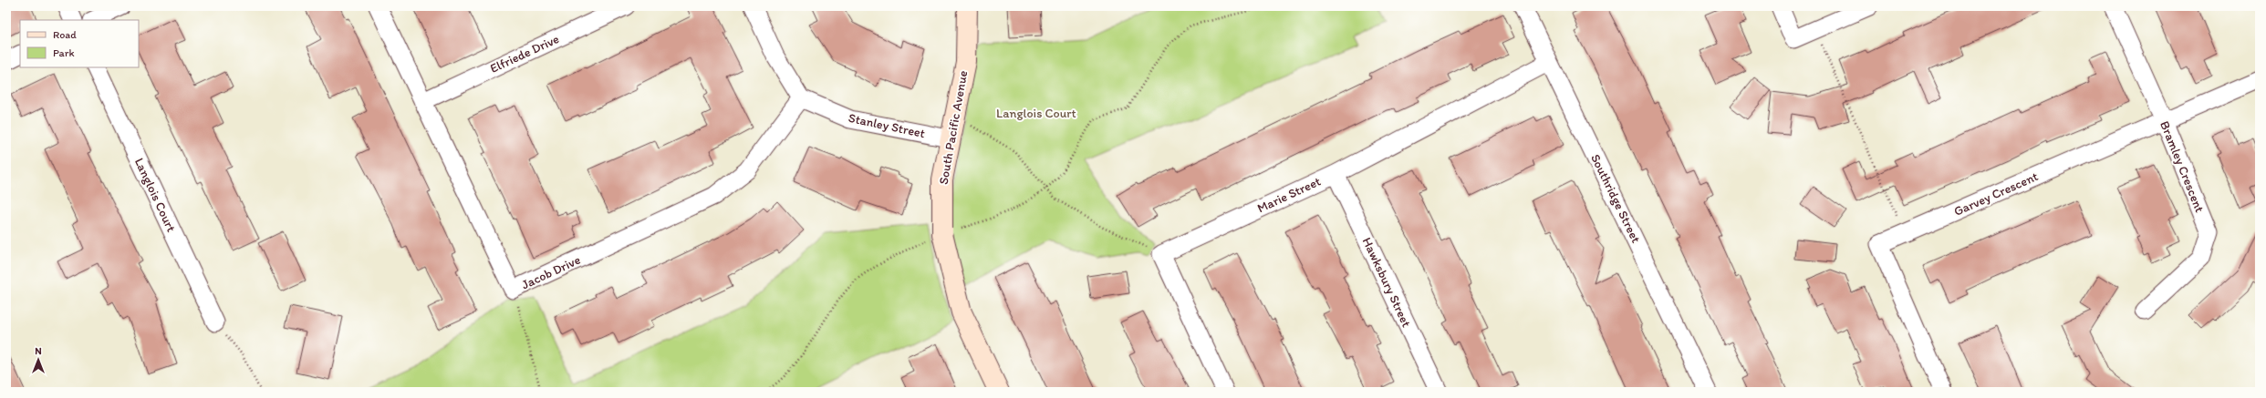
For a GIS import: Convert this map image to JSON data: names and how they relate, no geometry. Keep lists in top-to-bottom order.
{
  "streets": {
    "street": [
      "Elfriede Drive",
      "Stanley Street",
      "South Pacific Avenue",
      "Bramley Crescent",
      "Garvey Crescent",
      "Langlois Court",
      "Marie Street",
      "Southridge Street",
      "Jacob Drive",
      "Hawksbury Street"
    ]
  },
  "crossings": [
    ["Elfriede Drive", "Jacob Drive"],
    ["Stanley Street", "South Pacific Avenue"],
    ["Stanley Street", "Jacob Drive"],
    ["Bramley Crescent", "Garvey Crescent"],
    ["Marie Street", "Southridge Street"],
    ["Marie Street", "Hawksbury Street"]
  ],
  "parks": ["Langlois Court"],
  "legend": ["Road", "Park"],
  "north": "top"
}
